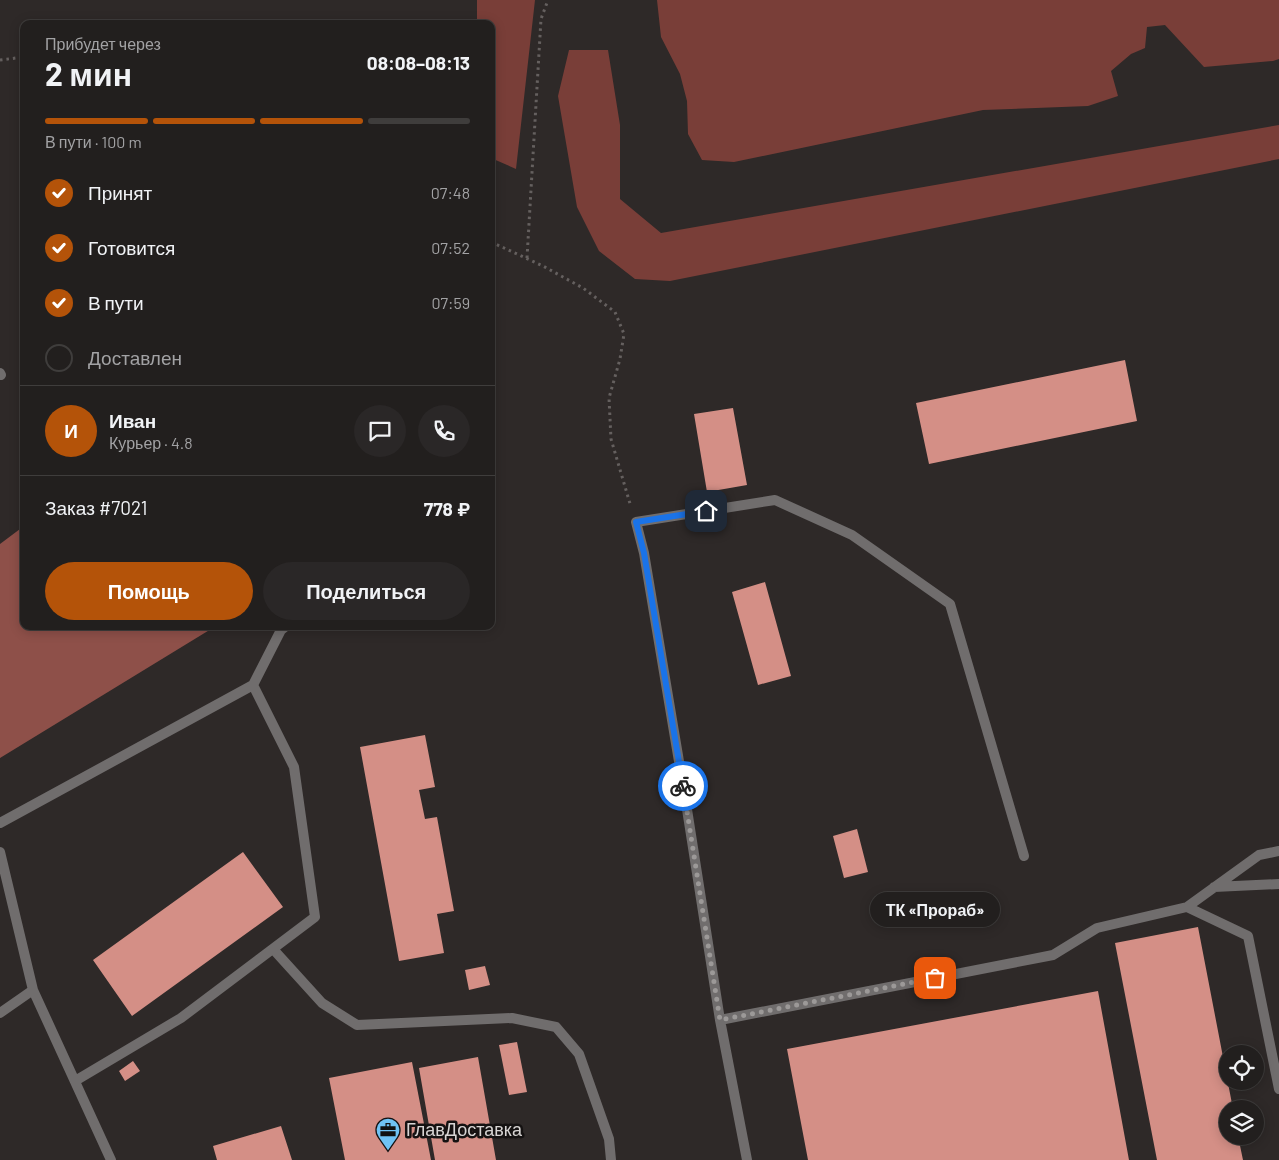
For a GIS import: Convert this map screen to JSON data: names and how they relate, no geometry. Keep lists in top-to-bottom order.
{
  "places": {
    "other": ["ТК «Прораб»"],
    "office": ["ГлавДоставка"]
  },
  "page": {
    "heading": ["2 мин", "Прибудет через", "08:08–08:13"],
    "panel": [
      "Иван",
      "Курьер · 4.8",
      "Заказ #7021",
      "778 ₽"
    ],
    "bar": "В пути · 100 m",
    "list": [
      ["Принят", "07:48"],
      ["Готовится", "07:52"],
      ["В пути", "07:59"],
      "Доставлен"
    ],
    "round": "И",
    "buttons": ["Помощь", "Поделиться"],
    "bubble": "ТК «Прораб»"
  }
}
